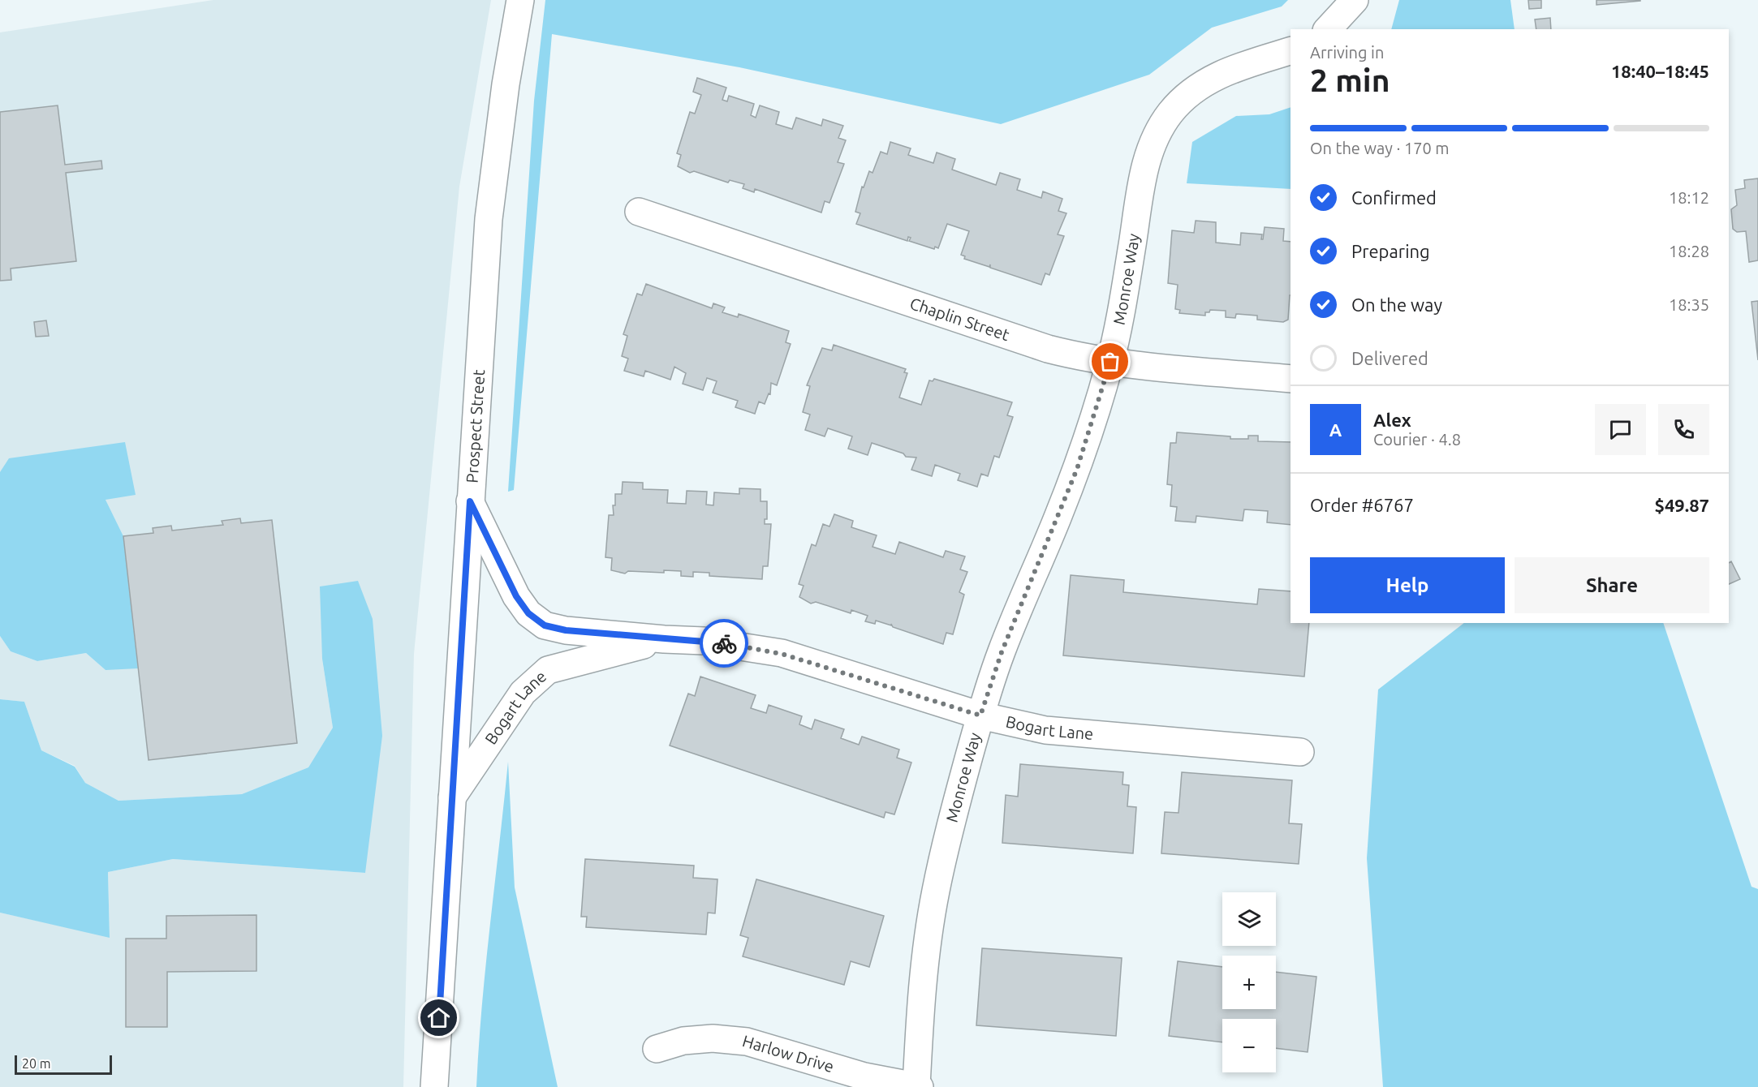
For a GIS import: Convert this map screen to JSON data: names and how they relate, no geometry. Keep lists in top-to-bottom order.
{
  "streets": {
    "street": [
      "Monroe Way",
      "Chaplin Street",
      "Prospect Street",
      "Bogart Lane",
      "Harlow Drive"
    ]
  },
  "crossings": [
    ["Monroe Way", "Chaplin Street"],
    ["Monroe Way", "Bogart Lane"],
    ["Monroe Way", "Harlow Drive"],
    ["Prospect Street", "Bogart Lane"]
  ],
  "scale_bar": "20 m",
  "page": {
    "heading": ["2 min", "Arriving in", "18:40–18:45"],
    "panel": [
      "Alex",
      "Courier · 4.8",
      "Order #6767",
      "$49.87"
    ],
    "bar": "On the way · 170 m",
    "list": [
      ["Confirmed", "18:12"],
      ["Preparing", "18:28"],
      ["On the way", "18:35"],
      "Delivered"
    ],
    "round": "A",
    "buttons": ["Help", "Share"],
    "map_buttons": ["+", "−"],
    "scale": "20 m"
  }
}
